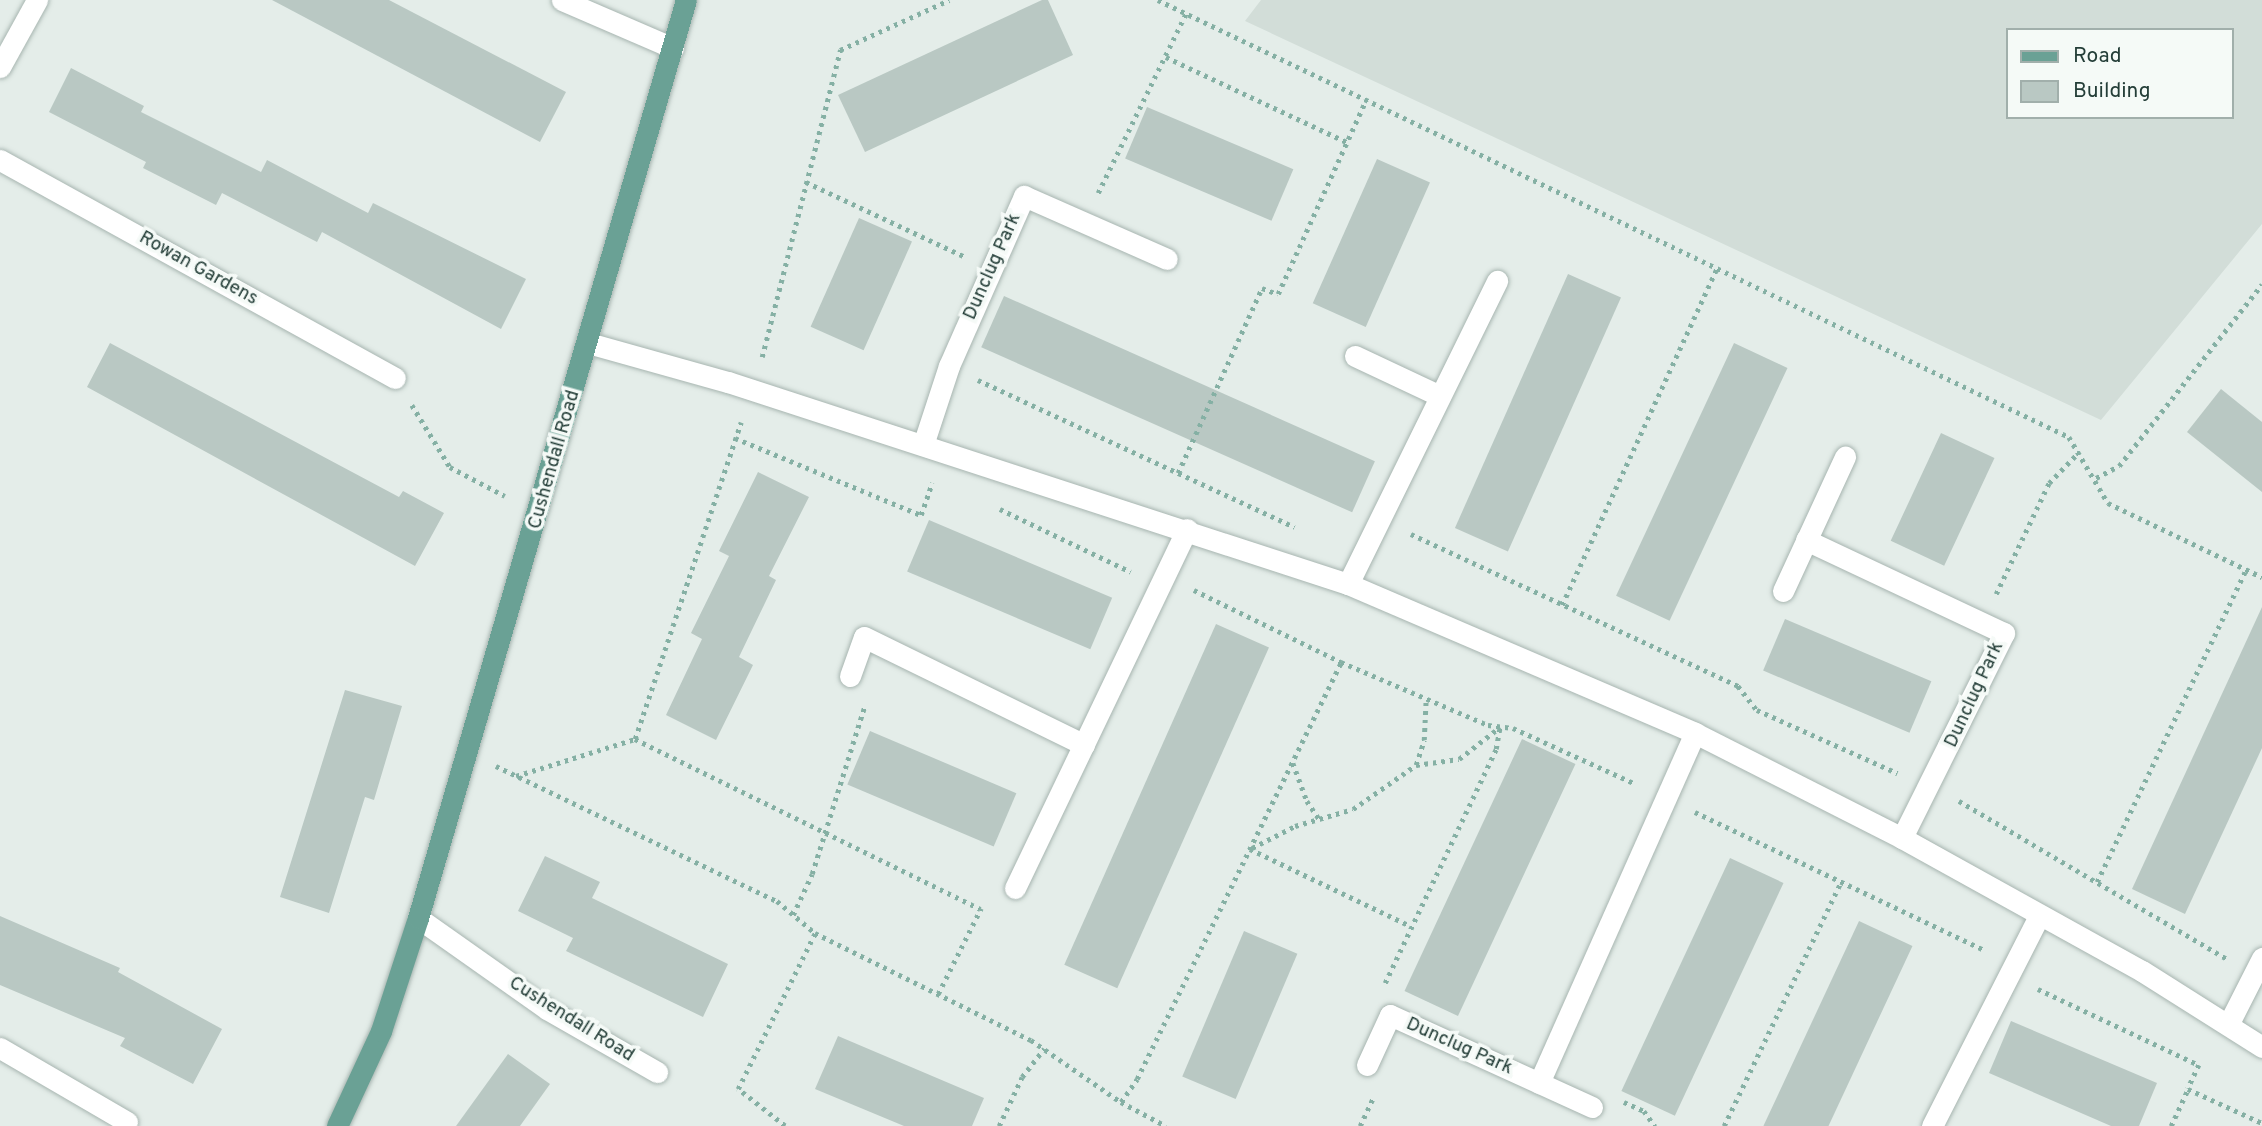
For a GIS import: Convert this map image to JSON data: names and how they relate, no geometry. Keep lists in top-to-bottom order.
{
  "streets": {
    "main road": ["Cushendall Road"],
    "street": ["Dunclug Park", "Rowan Gardens"]
  },
  "legend": ["Road", "Building"]
}
